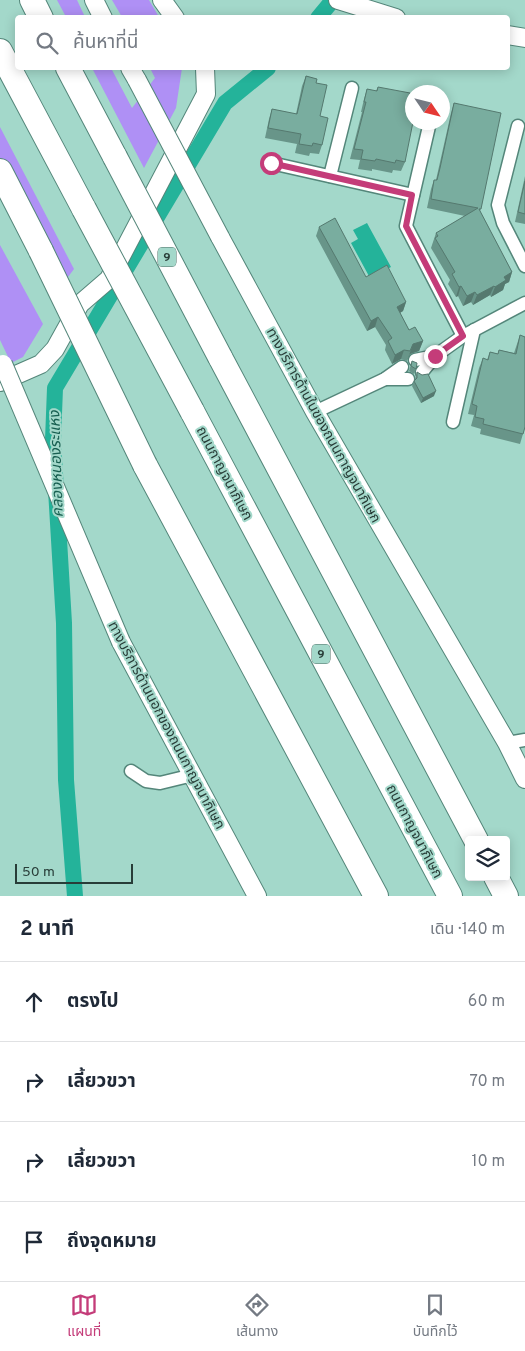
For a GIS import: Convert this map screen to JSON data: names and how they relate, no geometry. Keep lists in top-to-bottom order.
{
  "streets": {
    "highway": ["9", "ถนนกาญจนาภิเษก"],
    "main road": ["ทางบริการด้านในของถนนกาญจนาภิเษก", "ทางบริการด้านนอกของถนนกาญจนาภิเษก"]
  },
  "water": ["คลองหนองระแหง"],
  "scale_bar": "50 m",
  "north": "bottom right",
  "page": {
    "search": "ค้นหาที่นี่",
    "scale": "50 m",
    "heading": ["2 นาที", "เดิน · 140 m"],
    "list": [
      ["ตรงไป", "60 m"],
      ["เลี้ยวขวา", "70 m"],
      ["เลี้ยวขวา", "10 m"],
      "ถึงจุดหมาย"
    ],
    "nav": ["แผนที่", "เส้นทาง", "บันทึกไว้"]
  }
}
